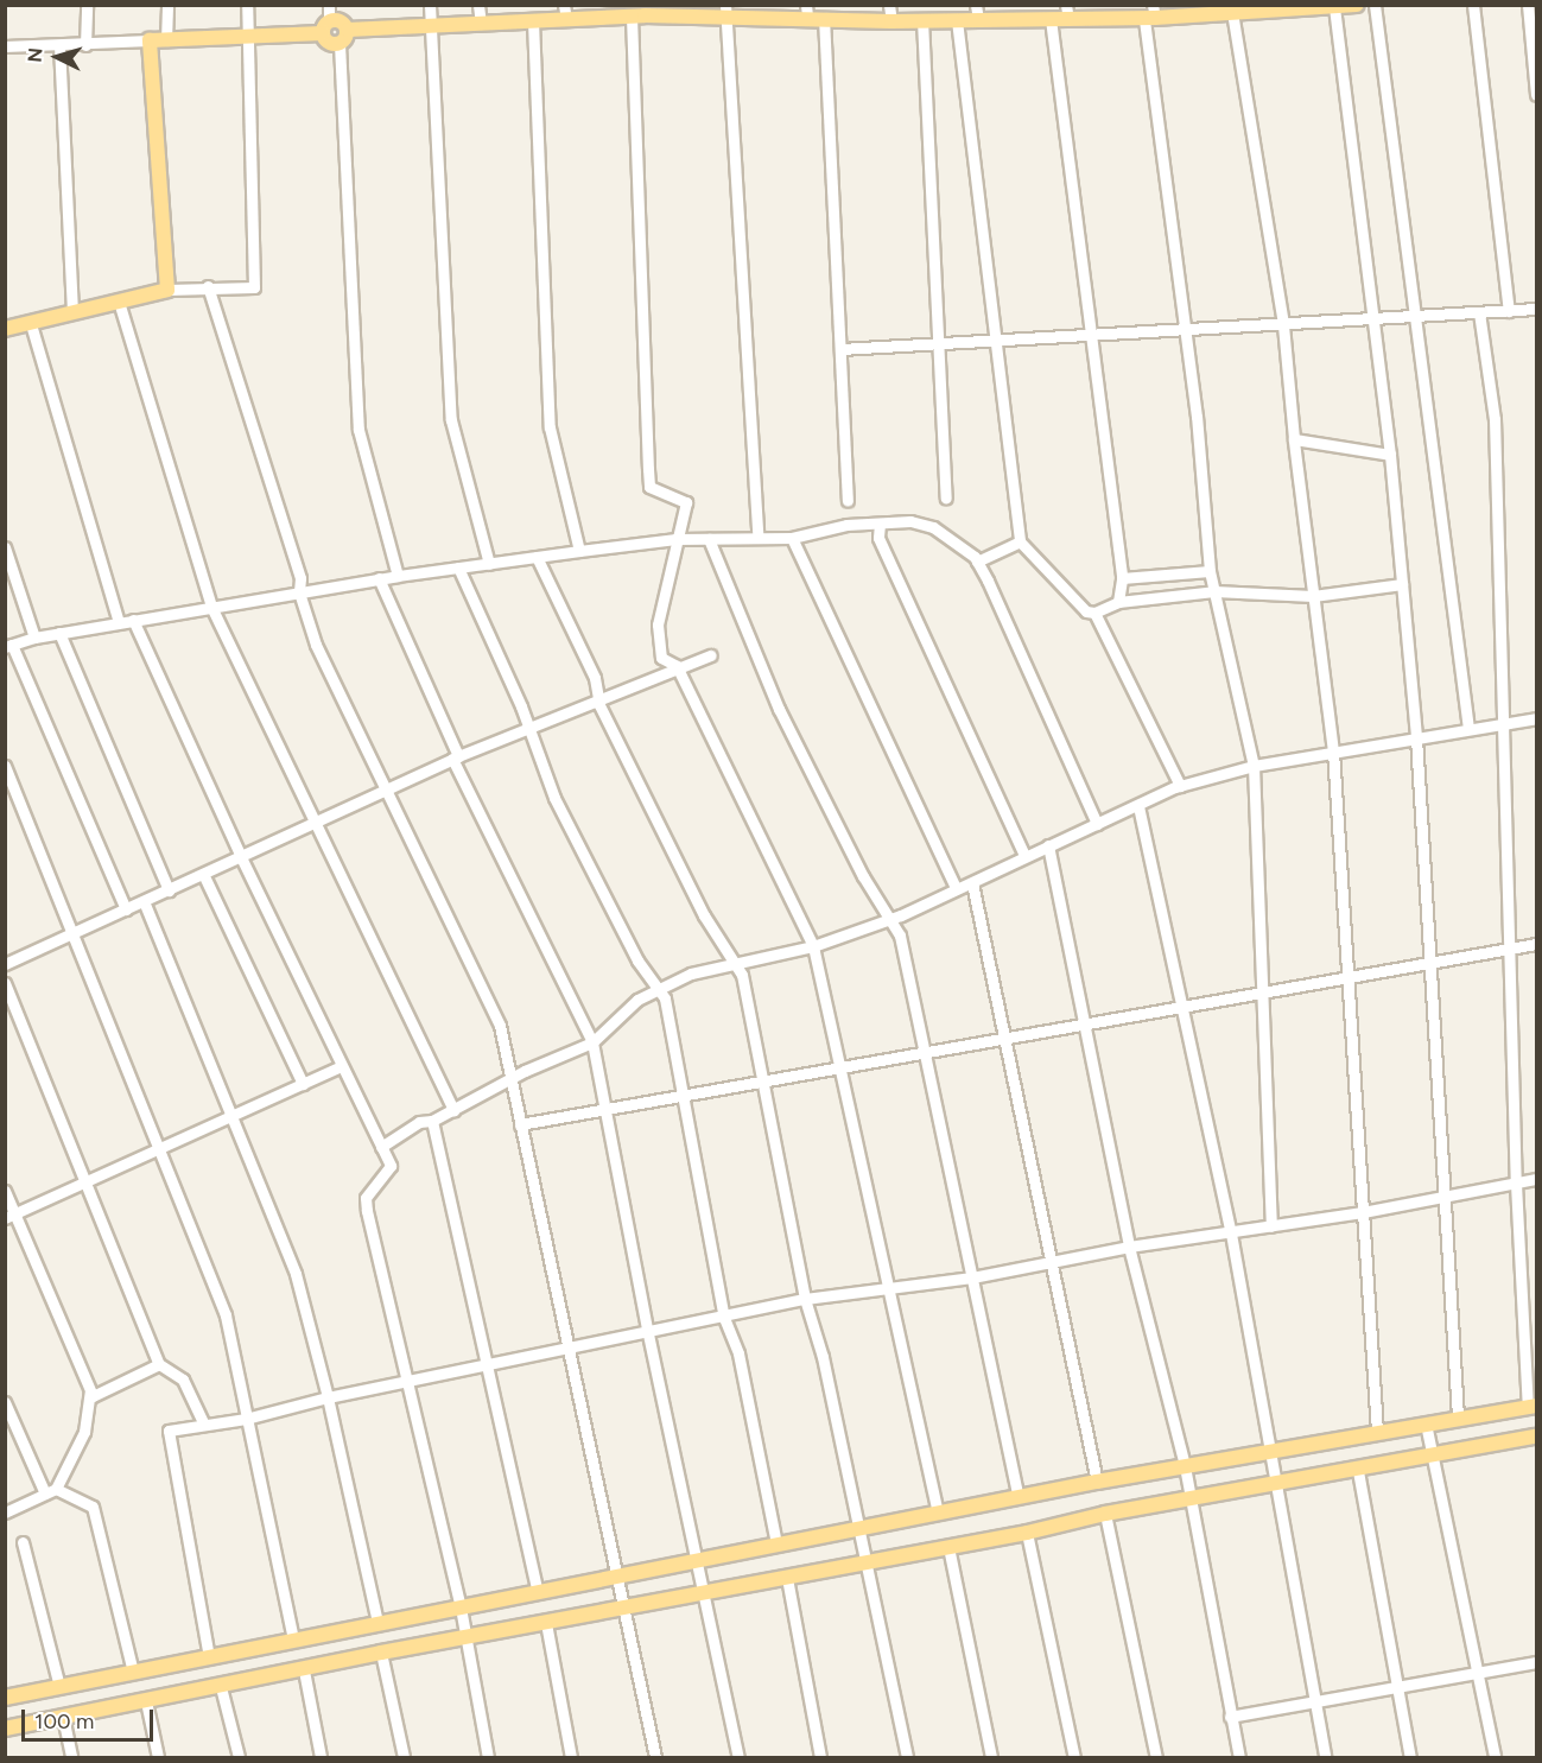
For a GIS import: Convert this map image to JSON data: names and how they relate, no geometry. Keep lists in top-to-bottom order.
{
  "scale_bar": "100 m",
  "north": "left"
}
